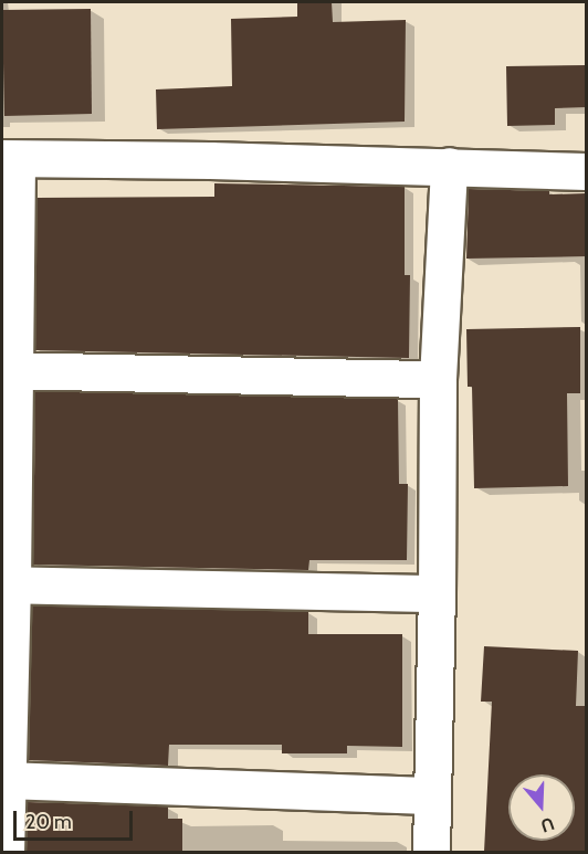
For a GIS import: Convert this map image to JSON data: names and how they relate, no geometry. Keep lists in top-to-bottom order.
{
  "scale_bar": "20 m",
  "north": "bottom"
}
